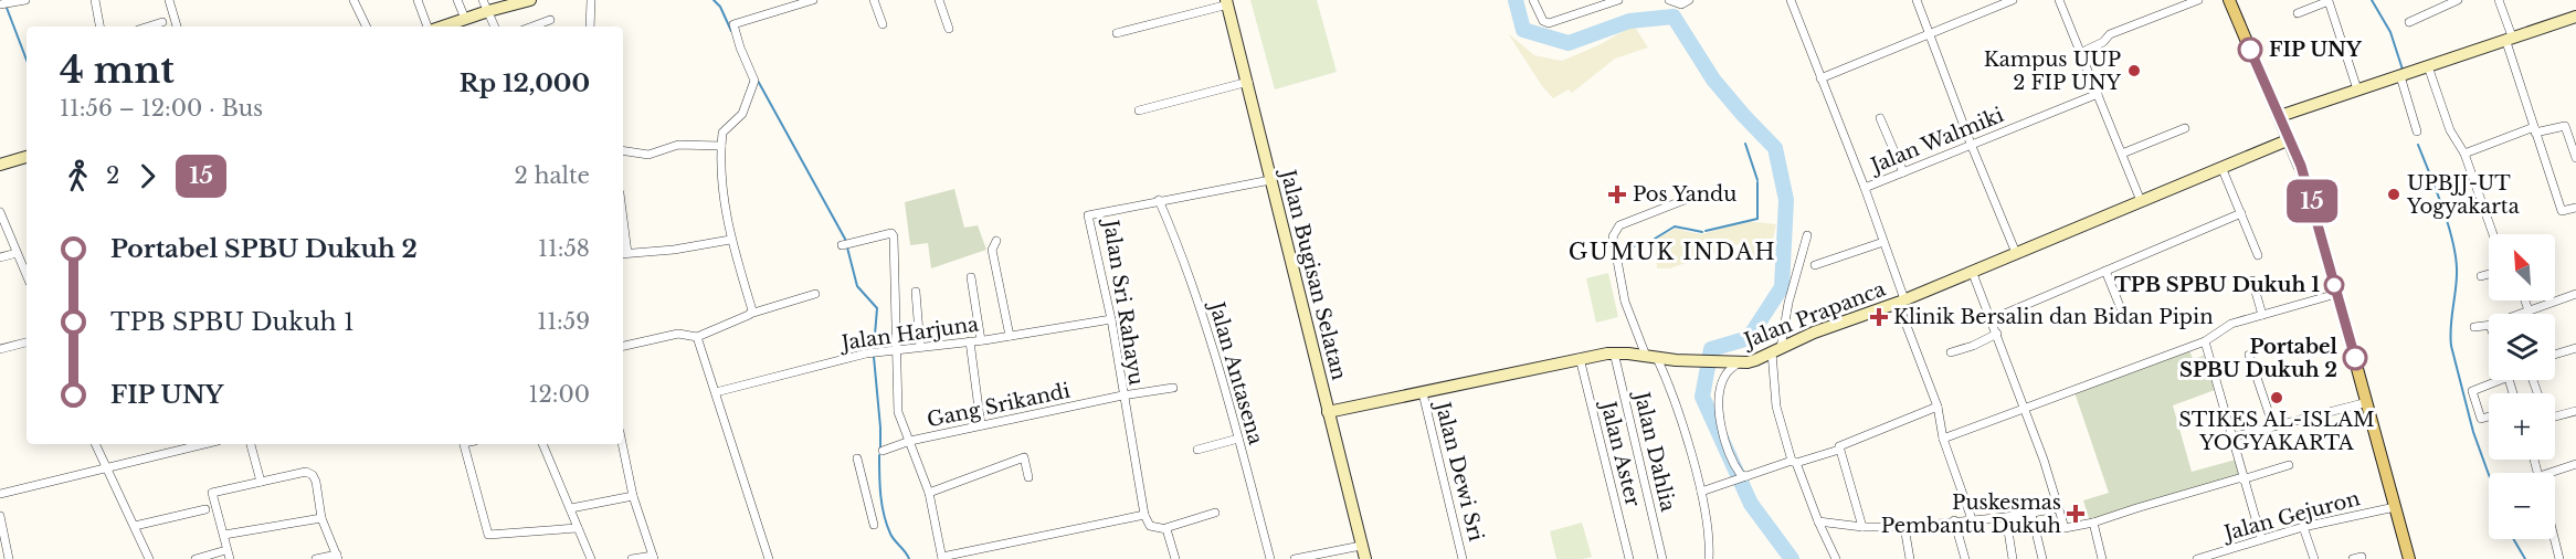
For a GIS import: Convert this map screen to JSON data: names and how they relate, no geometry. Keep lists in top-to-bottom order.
{
  "streets": {
    "street": [
      "Jalan Walmiki",
      "Jalan Bugisan Selatan",
      "Jalan Sri Rahayu",
      "Jalan Prapanca",
      "Jalan Harjuna",
      "Jalan Antasena",
      "Gang Srikandi",
      "Jalan Dahlia",
      "Jalan Aster",
      "Jalan Dewi Sri",
      "Jalan Gejuron"
    ]
  },
  "crossings": [
    ["Jalan Bugisan Selatan", "Jalan Sri Rahayu"],
    ["Jalan Bugisan Selatan", "Jalan Prapanca"],
    ["Jalan Sri Rahayu", "Jalan Harjuna"],
    ["Jalan Sri Rahayu", "Jalan Antasena"],
    ["Jalan Sri Rahayu", "Gang Srikandi"],
    ["Jalan Prapanca", "Jalan Dahlia"],
    ["Jalan Prapanca", "Jalan Aster"],
    ["Jalan Prapanca", "Jalan Dewi Sri"]
  ],
  "districts": ["GUMUK INDAH"],
  "places": {
    "other": [
      "FIP UNY",
      "Kampus UUP 2 FIP UNY",
      "UPBJJ-UT Yogyakarta",
      "TPB SPBU Dukuh 1",
      "Portabel SPBU Dukuh 2",
      "STIKES AL-ISLAM YOGYAKARTA"
    ],
    "health": ["Pos Yandu", "Klinik Bersalin dan Bidan Pipin", "Puskesmas Pembantu Dukuh"]
  },
  "lines": ["bus line 15"],
  "north": "top left",
  "page": {
    "on_map": "15",
    "heading": ["4 mnt", "11:56 – 12:00 · Bus", "Rp 12,000"],
    "legs": ["2", "15", "2 halte"],
    "list": [
      {
        "name": "Portabel SPBU Dukuh 2",
        "value": "11:58"
      },
      {
        "name": "TPB SPBU Dukuh 1",
        "value": "11:59"
      },
      {
        "name": "FIP UNY",
        "value": "12:00"
      }
    ],
    "map_buttons": ["+", "−"]
  }
}
